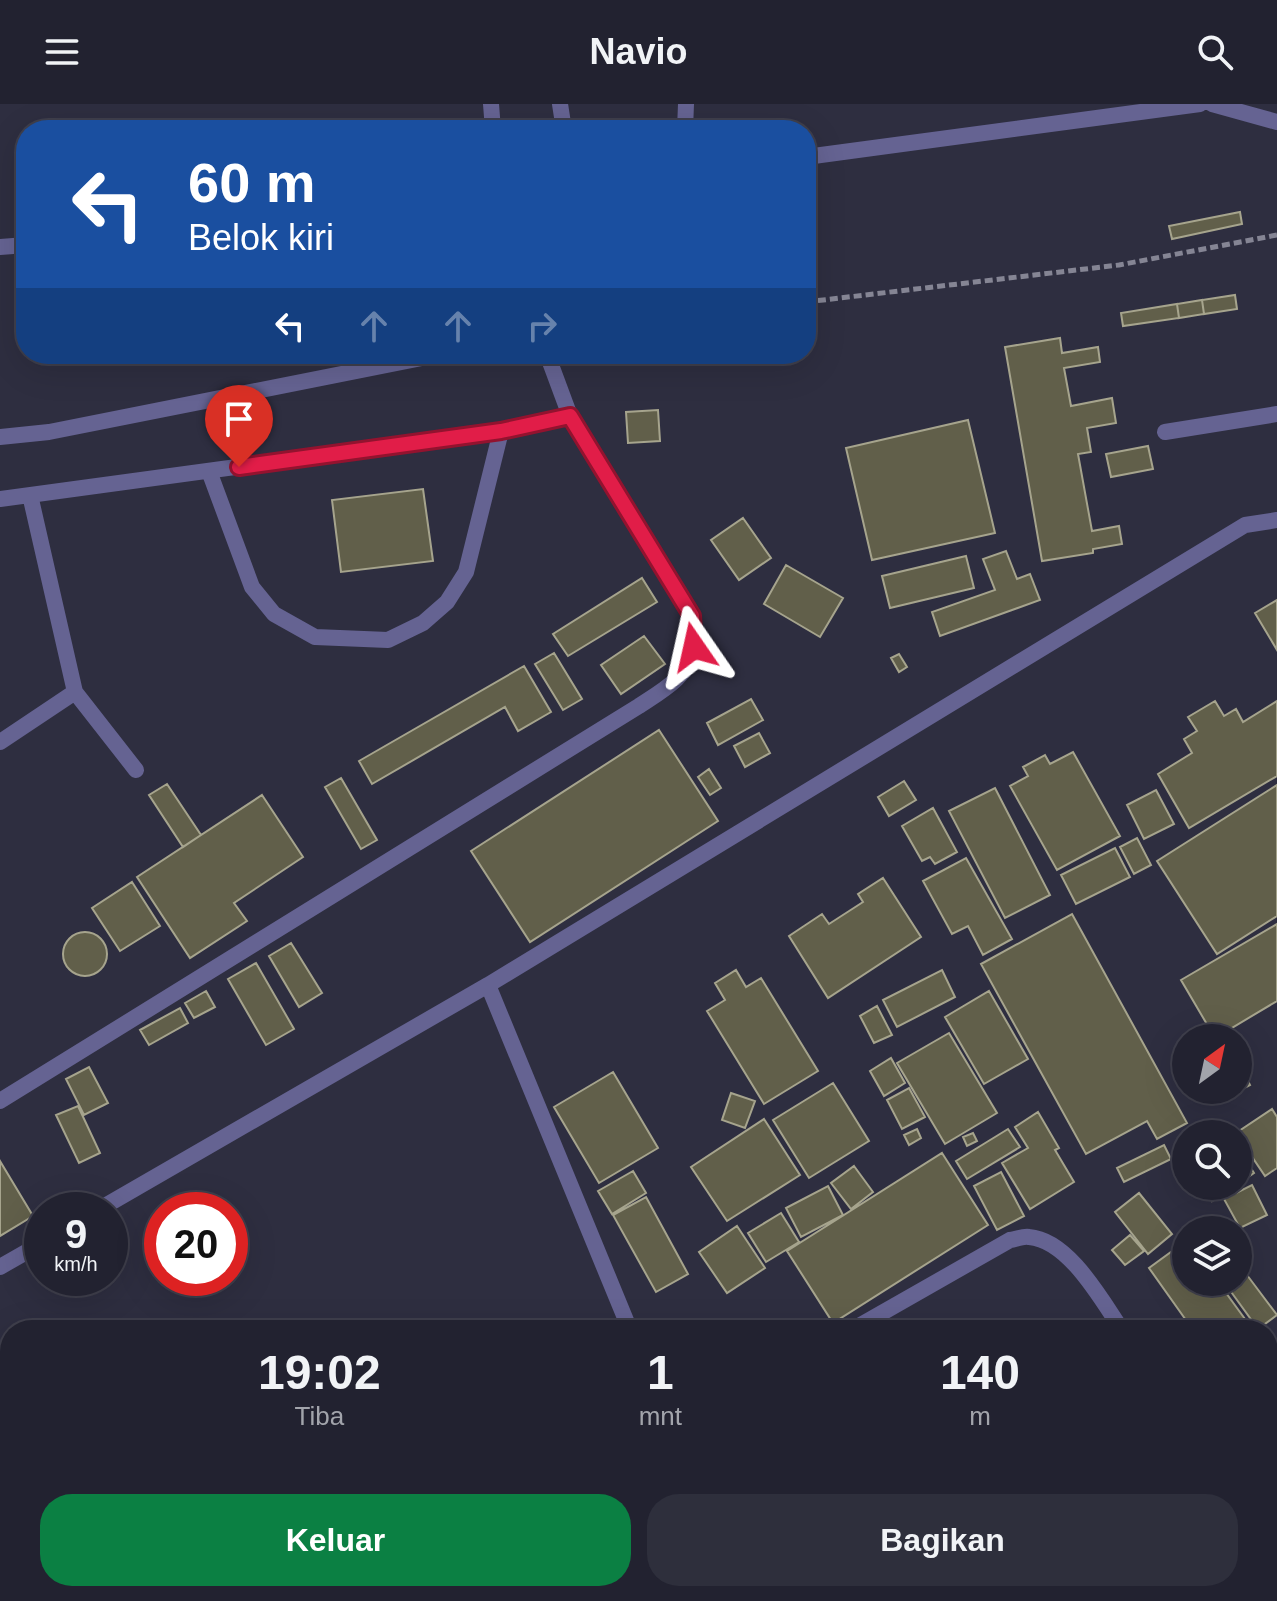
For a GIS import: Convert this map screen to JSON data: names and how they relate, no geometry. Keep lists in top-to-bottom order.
{
  "north": "top right",
  "page": {
    "header": "Navio",
    "turn": ["60 m", "Belok kiri"],
    "speed": "9 km/h",
    "limit": "20",
    "eta": [
      "19:02",
      "Tiba",
      "1",
      "mnt",
      "140",
      "m"
    ],
    "buttons": ["Keluar", "Bagikan"]
  }
}
